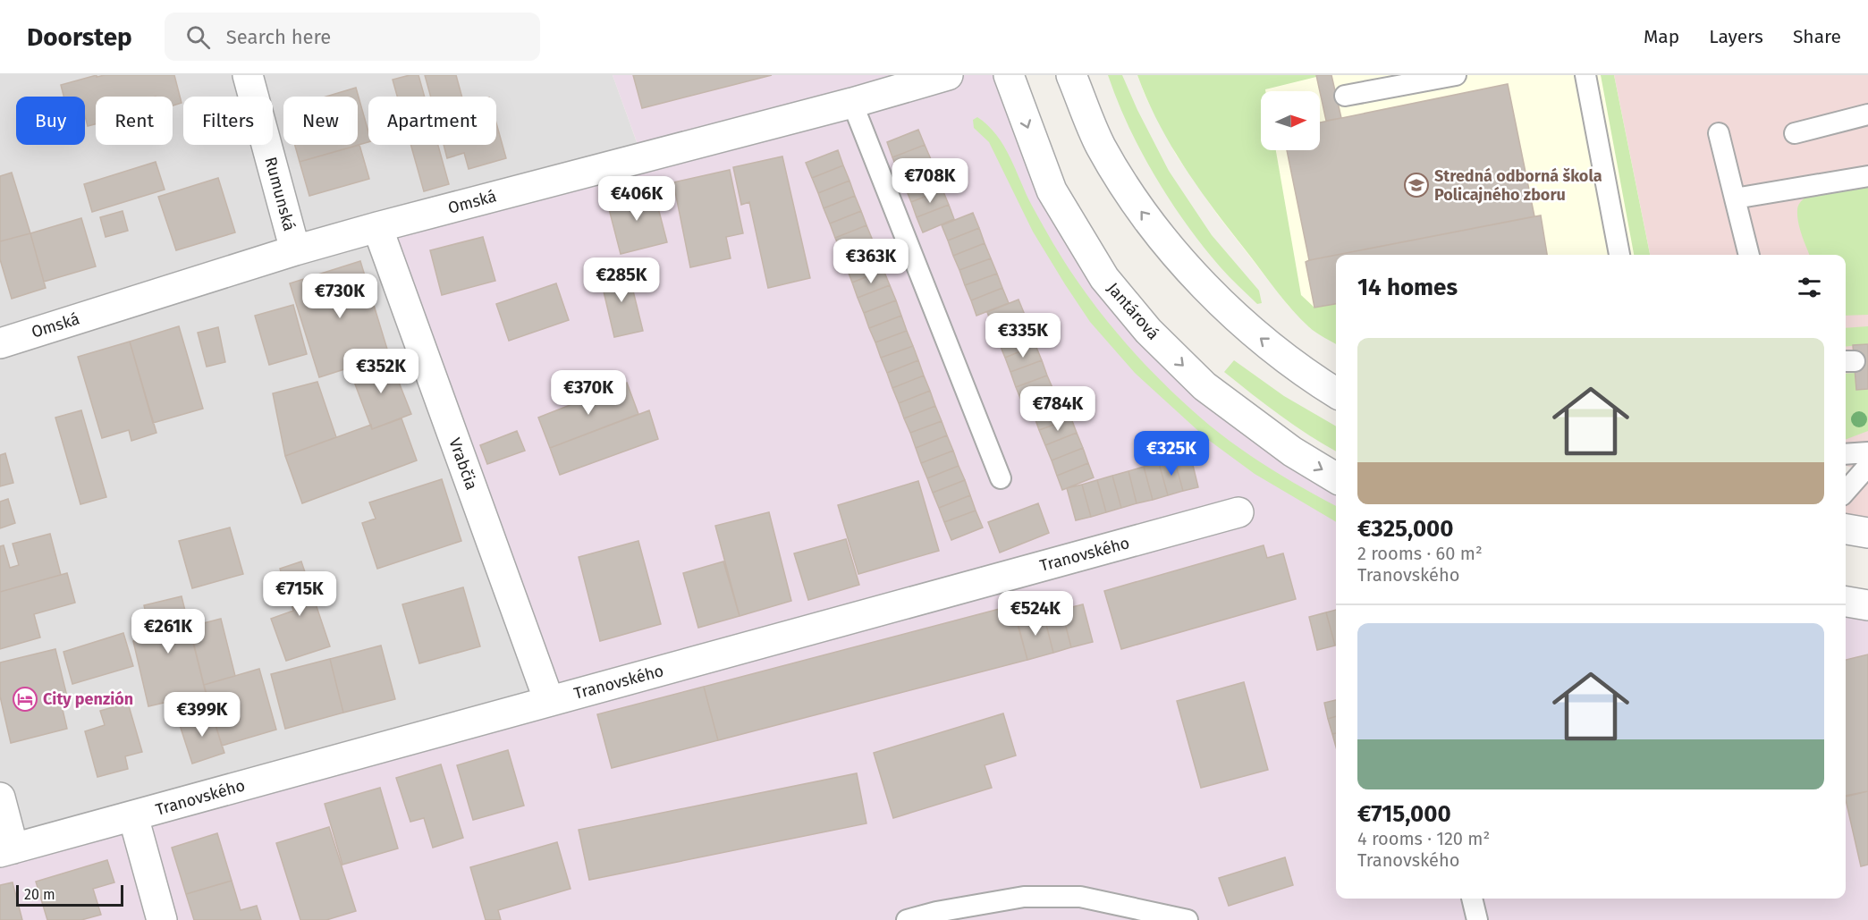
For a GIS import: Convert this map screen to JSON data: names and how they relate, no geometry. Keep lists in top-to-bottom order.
{
  "streets": {
    "street": [
      "Rumunská",
      "Omská",
      "Jantárová",
      "Vrabčia",
      "Tranovského"
    ]
  },
  "crossings": [
    ["Rumunská", "Omská"],
    ["Omská", "Vrabčia"],
    ["Vrabčia", "Tranovského"]
  ],
  "places": {
    "school or university": ["Stredná odborná škola Policajného zboru"],
    "hotel": ["City penzión"]
  },
  "scale_bar": "20 m",
  "north": "right",
  "page": {
    "header": "Doorstep",
    "search": "Search here",
    "nav": ["Map", "Layers", "Share"],
    "chip": [
      "Buy",
      "Rent",
      "Filters",
      "New",
      "Apartment"
    ],
    "price": [
      "€708K",
      "€406K",
      "€363K",
      "€285K",
      "€730K",
      "€335K",
      "€352K",
      "€370K",
      "€784K",
      "€325K",
      "€715K",
      "€524K",
      "€261K",
      "€399K"
    ],
    "heading": "14 homes",
    "list": [
      {
        "name": "€325,000",
        "note": "2 rooms · 60 m² · Tranovského"
      },
      {
        "name": "€715,000",
        "note": "4 rooms · 120 m² · Tranovského"
      }
    ],
    "scale": "20 m"
  }
}
